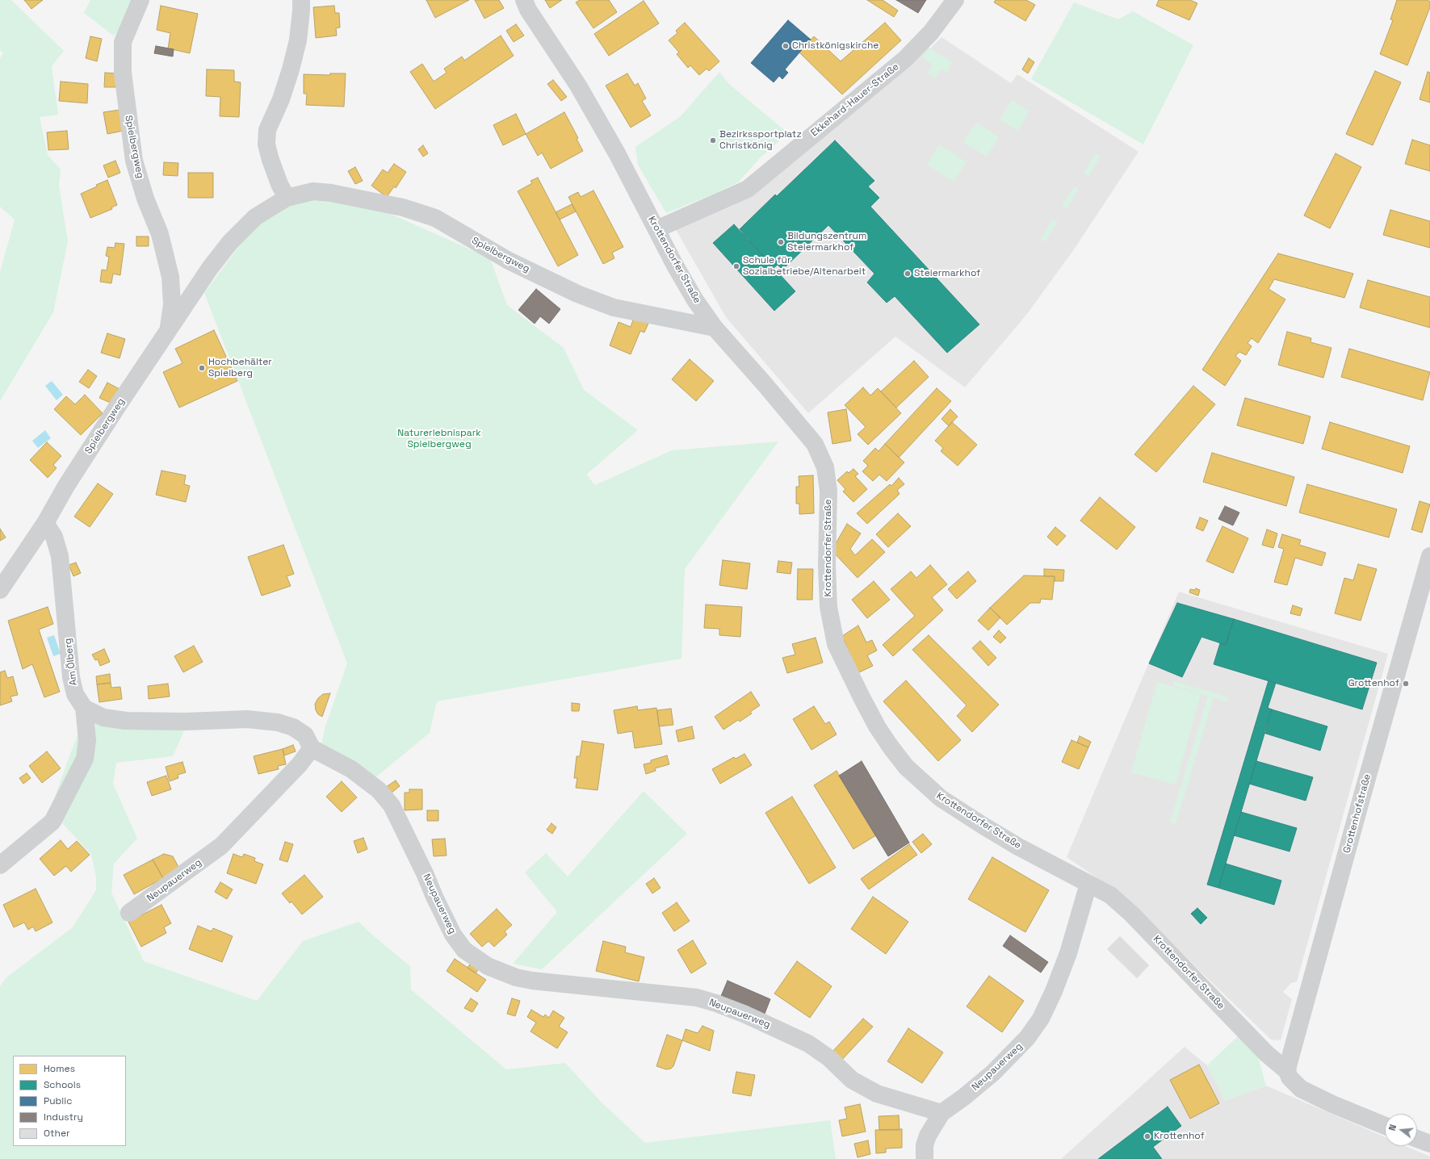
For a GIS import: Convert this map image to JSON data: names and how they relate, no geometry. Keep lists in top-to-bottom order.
{
  "streets": {
    "street": [
      "Ekkehard-Hauer-Straße",
      "Spielbergweg",
      "Krottendorfer Straße",
      "Am Ölberg",
      "Grottenhofstraße",
      "Neupauerweg"
    ]
  },
  "crossings": [
    ["Ekkehard-Hauer-Straße", "Krottendorfer Straße"],
    ["Spielbergweg", "Krottendorfer Straße"],
    ["Spielbergweg", "Am Ölberg"],
    ["Krottendorfer Straße", "Grottenhofstraße"],
    ["Krottendorfer Straße", "Neupauerweg"]
  ],
  "parks": ["Naturerlebnispark Spielbergweg"],
  "places": [
    "Christkönigskirche",
    "Bezirkssportplatz Christkönig",
    "Bildungszentrum Steiermarkhof",
    "Schule für Sozialbetriebe/Altenarbeit",
    "Steiermarkhof",
    "Hochbehälter Spielberg",
    "Grottenhof",
    "Krottenhof"
  ],
  "legend": [
    "Homes",
    "Schools",
    "Public",
    "Industry",
    "Other"
  ],
  "north": "left"
}
